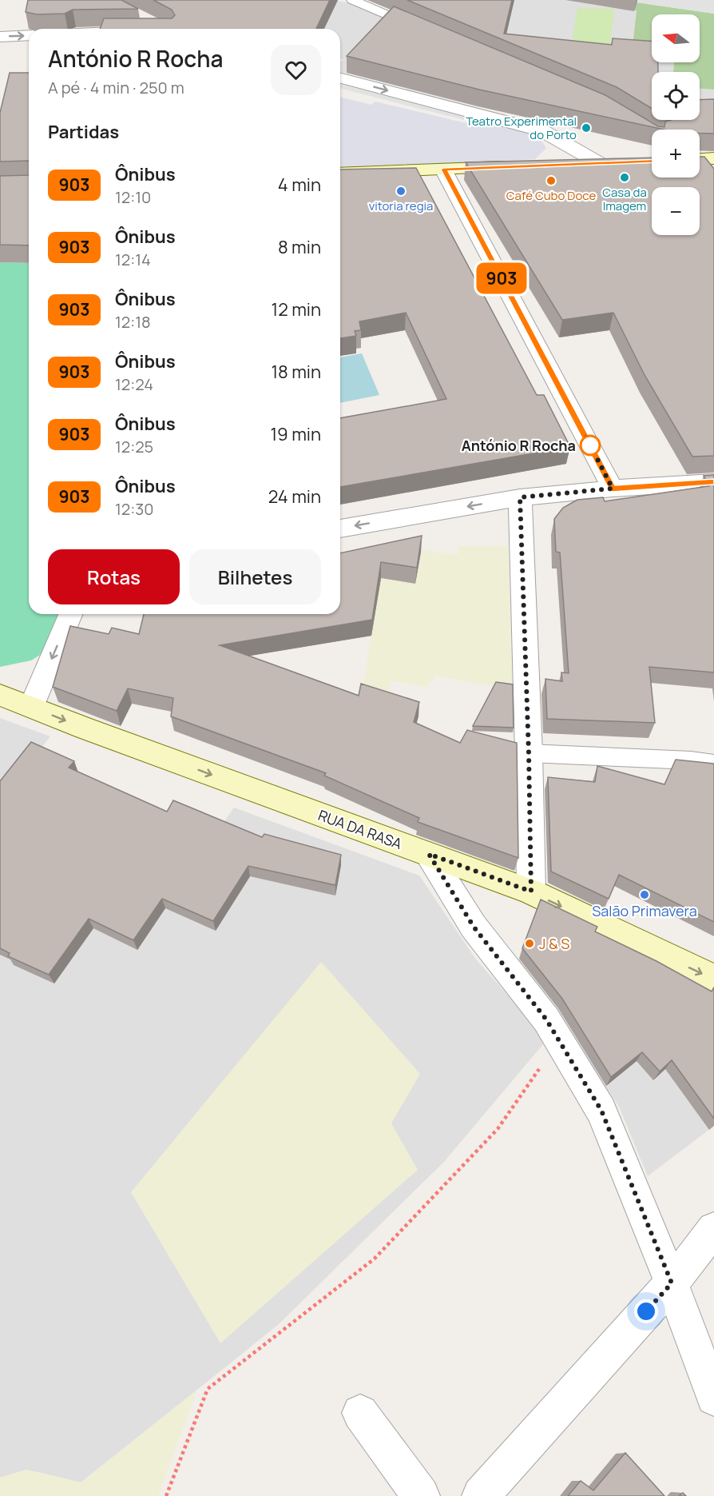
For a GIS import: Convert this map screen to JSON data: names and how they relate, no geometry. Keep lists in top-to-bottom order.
{
  "streets": {
    "main road": ["RUA DA RASA"]
  },
  "one_way": ["RUA DA RASA"],
  "places": [
    "Teatro Experimental do Porto",
    "Casa da Imagem",
    "Café Cubo Doce",
    "vitoria regia",
    "António R Rocha",
    "Salão Primavera",
    "J & S"
  ],
  "lines": ["bus line 903"],
  "north": "left",
  "page": {
    "on_map": "903",
    "map_buttons": ["+", "−"],
    "heading": [
      ["António R Rocha", "A pé · 4 min · 250 m"],
      "Partidas"
    ],
    "list": [
      {
        "mark": "903",
        "name": "Ônibus",
        "note": "12:10",
        "value": "4 min"
      },
      {
        "mark": "903",
        "name": "Ônibus",
        "note": "12:14",
        "value": "8 min"
      },
      {
        "mark": "903",
        "name": "Ônibus",
        "note": "12:18",
        "value": "12 min"
      },
      {
        "mark": "903",
        "name": "Ônibus",
        "note": "12:24",
        "value": "18 min"
      },
      {
        "mark": "903",
        "name": "Ônibus",
        "note": "12:25",
        "value": "19 min"
      },
      {
        "mark": "903",
        "name": "Ônibus",
        "note": "12:30",
        "value": "24 min"
      }
    ],
    "buttons": ["Rotas", "Bilhetes"]
  }
}
